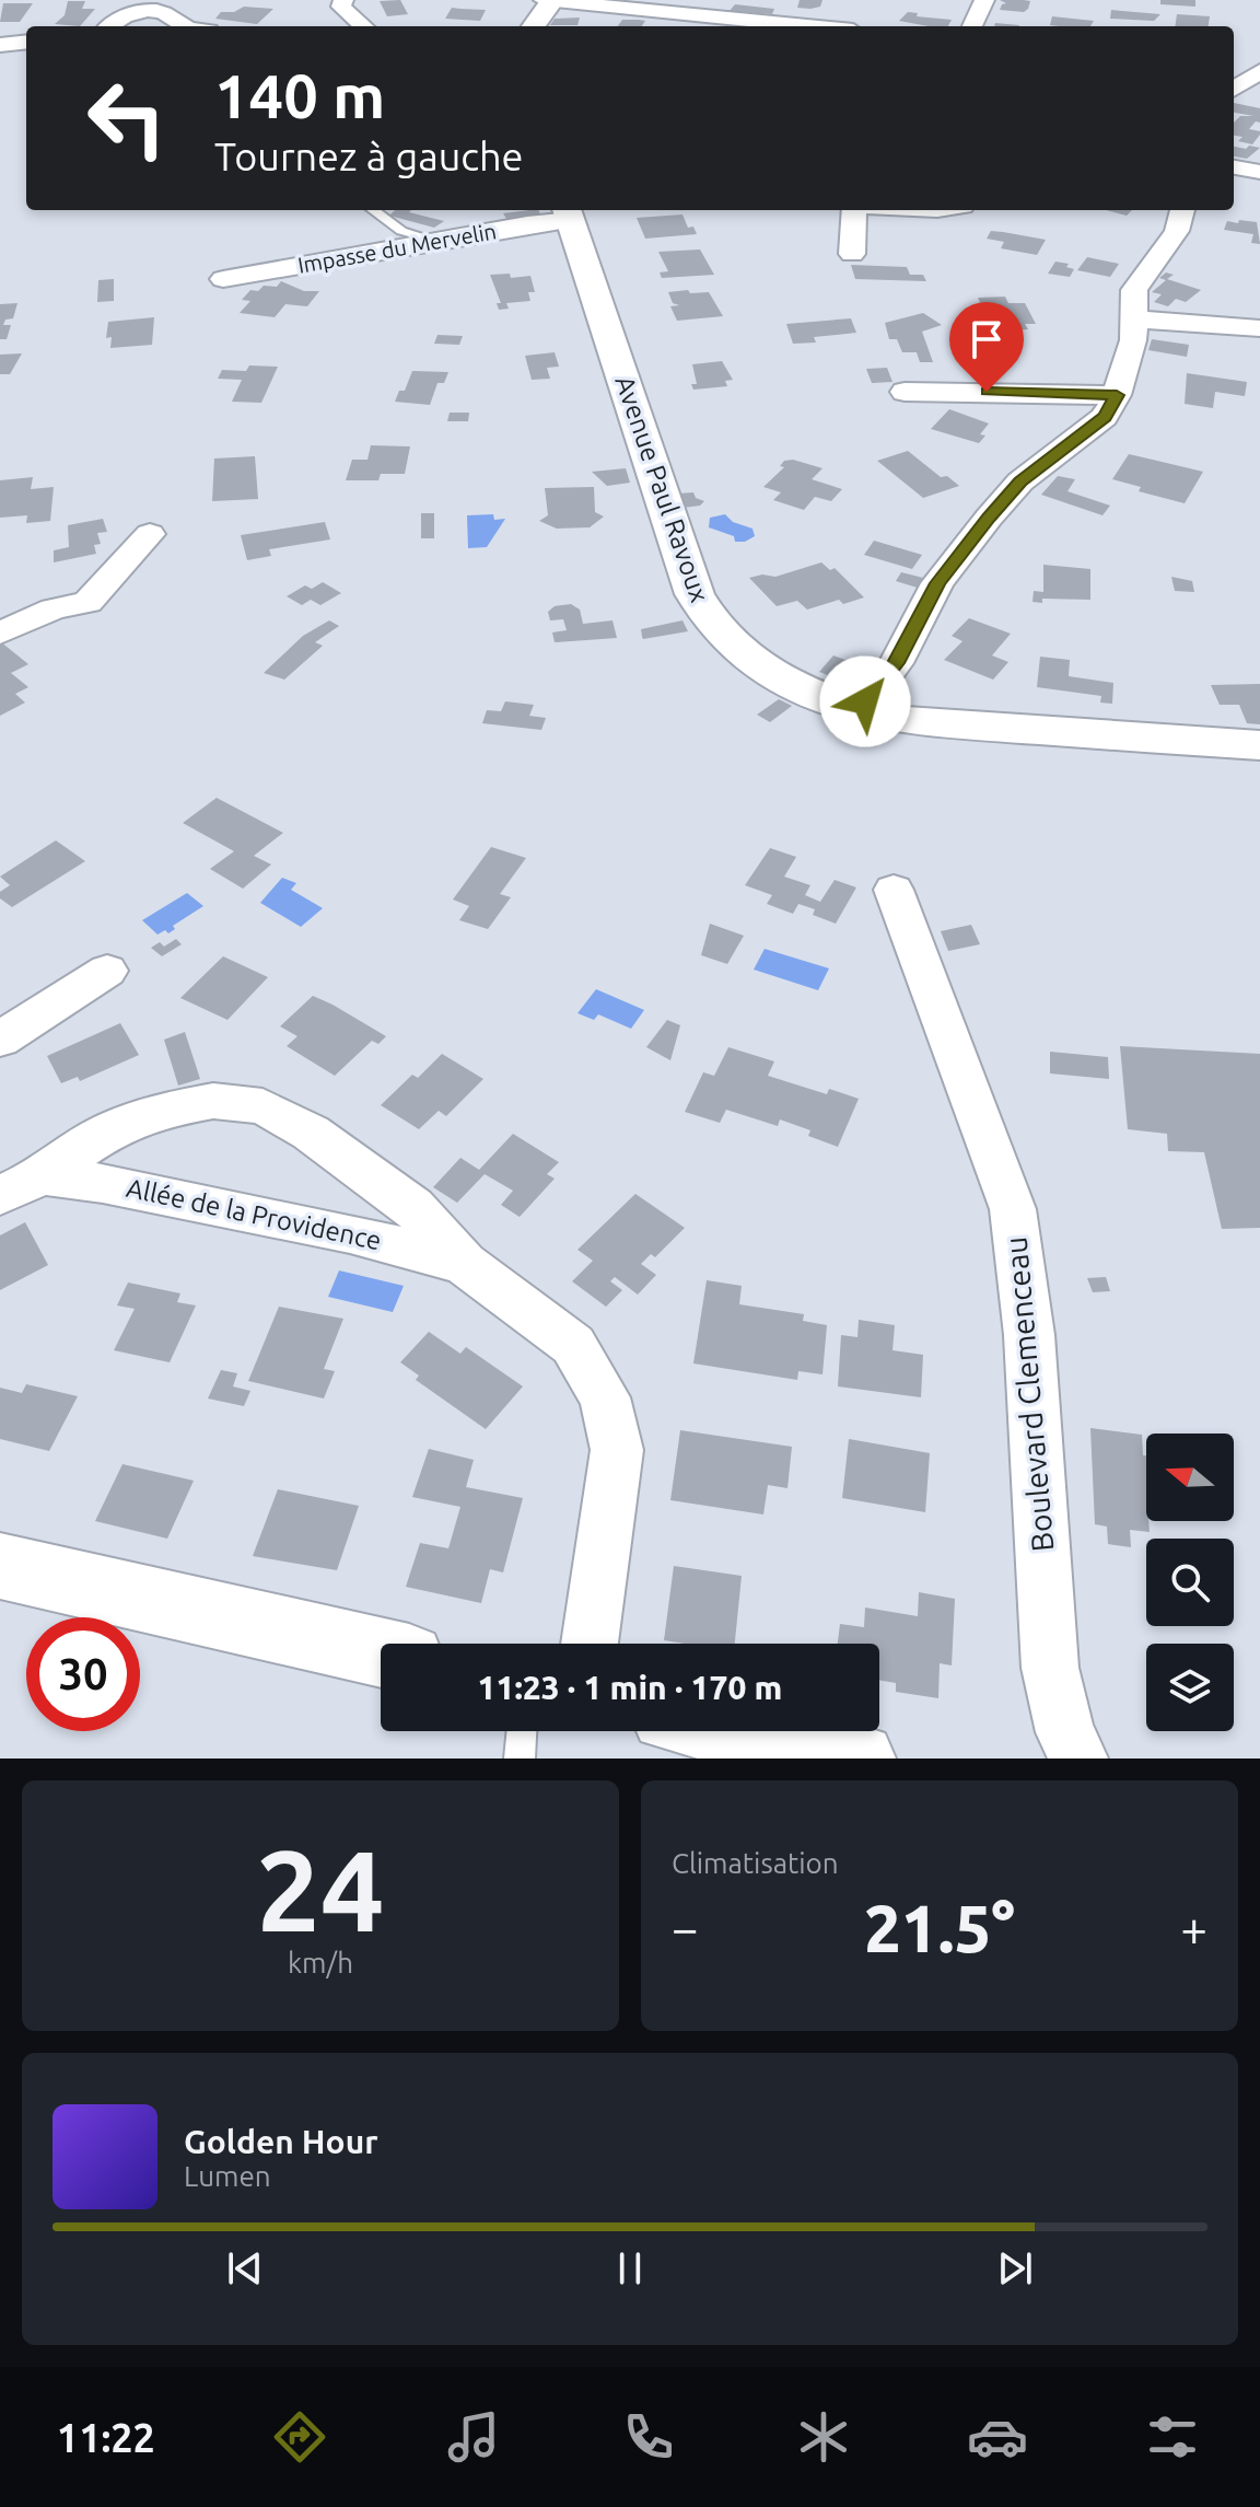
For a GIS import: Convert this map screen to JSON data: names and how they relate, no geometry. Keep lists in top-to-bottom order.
{
  "streets": {
    "street": [
      "Impasse du Mervelin",
      "Avenue Paul Ravoux",
      "Allée de la Providence",
      "Boulevard Clemenceau"
    ]
  },
  "crossings": [
    ["Impasse du Mervelin", "Avenue Paul Ravoux"]
  ],
  "north": "left",
  "page": {
    "turn": ["140 m", "Tournez à gauche"],
    "limit": "30",
    "trip": "11:23 · 1 min · 170 m",
    "tile": [
      ["24", "km/h"],
      "Climatisation"
    ],
    "heat": ["−", "21.5°", "+"],
    "song": ["Golden Hour", "Lumen"],
    "tabs": "11:22"
  }
}
